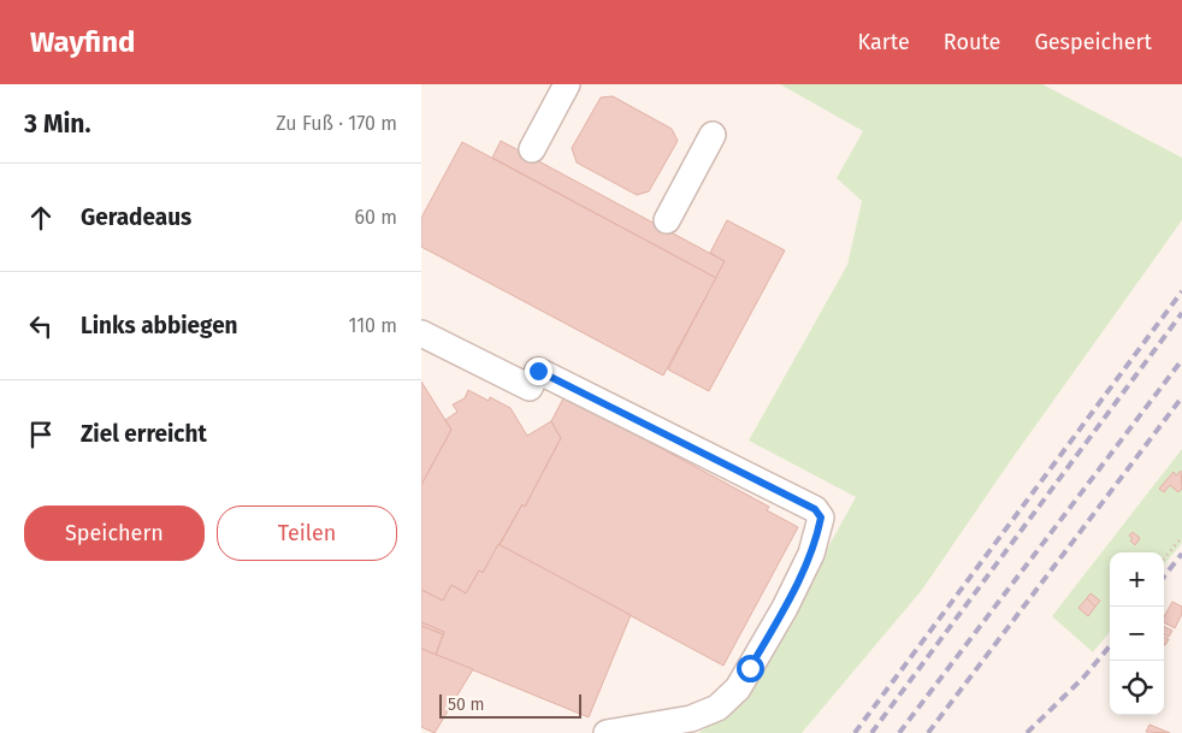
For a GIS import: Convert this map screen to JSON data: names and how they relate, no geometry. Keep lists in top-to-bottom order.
{
  "scale_bar": "50 m",
  "page": {
    "header": "Wayfind",
    "nav": ["Karte", "Route", "Gespeichert"],
    "heading": ["3 Min.", "Zu Fuß · 170 m"],
    "list": [
      ["Geradeaus", "60 m"],
      ["Links abbiegen", "110 m"],
      "Ziel erreicht"
    ],
    "buttons": ["Speichern", "Teilen"],
    "map_buttons": ["+", "−"],
    "scale": "50 m"
  }
}
